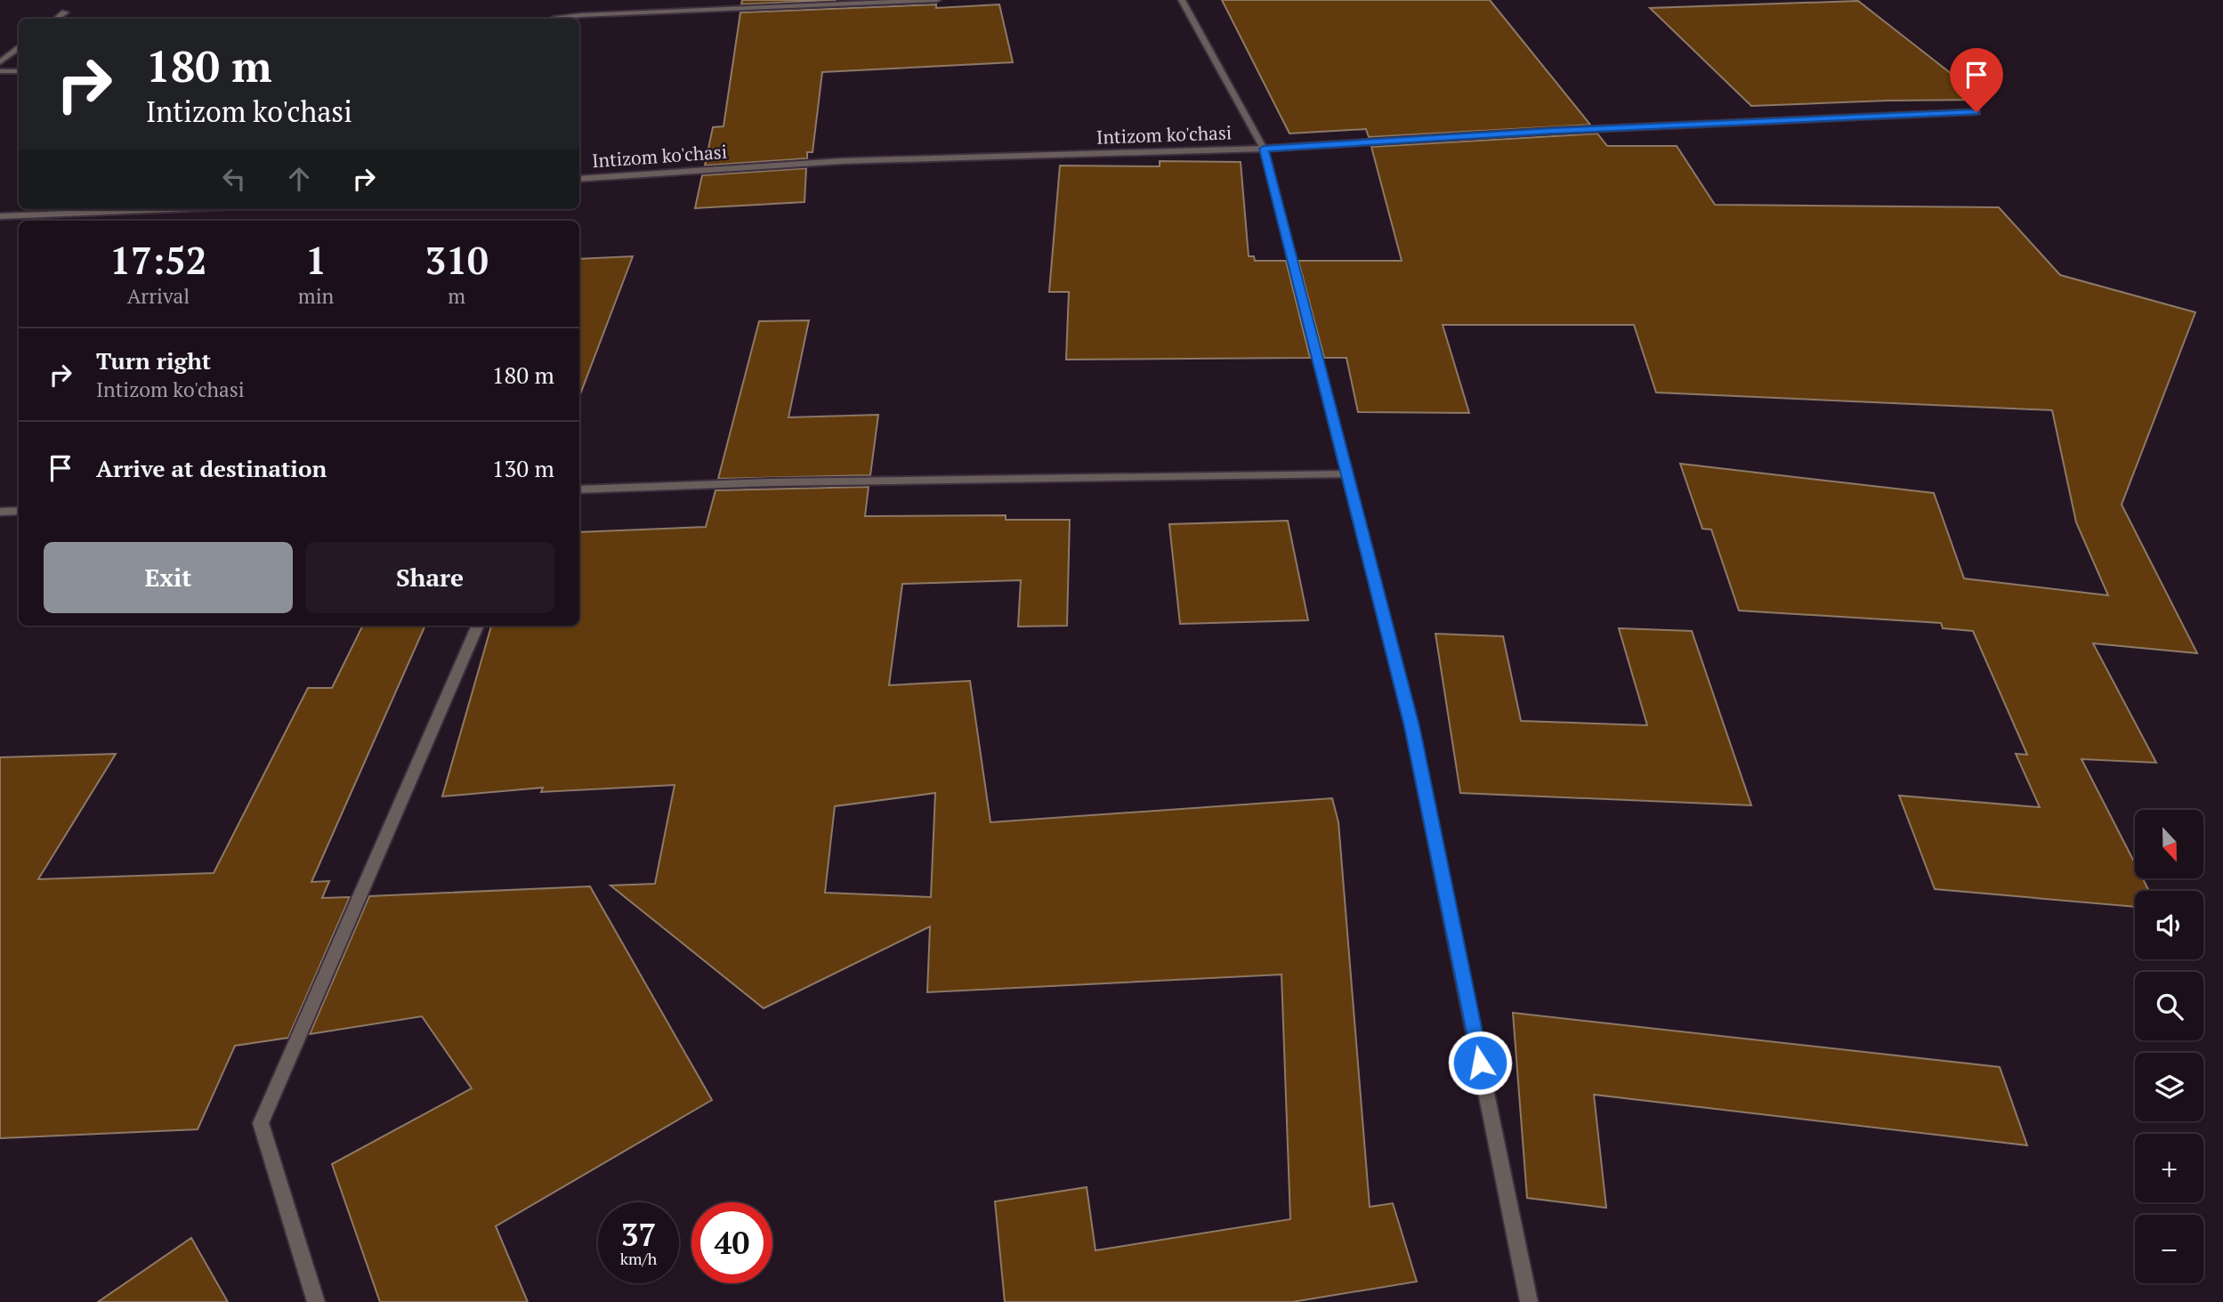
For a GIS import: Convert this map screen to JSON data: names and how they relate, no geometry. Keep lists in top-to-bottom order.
{
  "streets": {
    "street": ["Intizom ko'chasi"]
  },
  "north": "bottom",
  "page": {
    "turn": ["180 m", "Intizom ko'chasi"],
    "eta": [
      "17:52",
      "Arrival",
      "1",
      "min",
      "310",
      "m"
    ],
    "list": [
      {
        "name": "Turn right",
        "note": "Intizom ko'chasi",
        "value": "180 m"
      },
      {
        "name": "Arrive at destination",
        "value": "130 m"
      }
    ],
    "buttons": ["Exit", "Share"],
    "map_buttons": ["+", "−"],
    "speed": "37 km/h",
    "limit": "40"
  }
}
